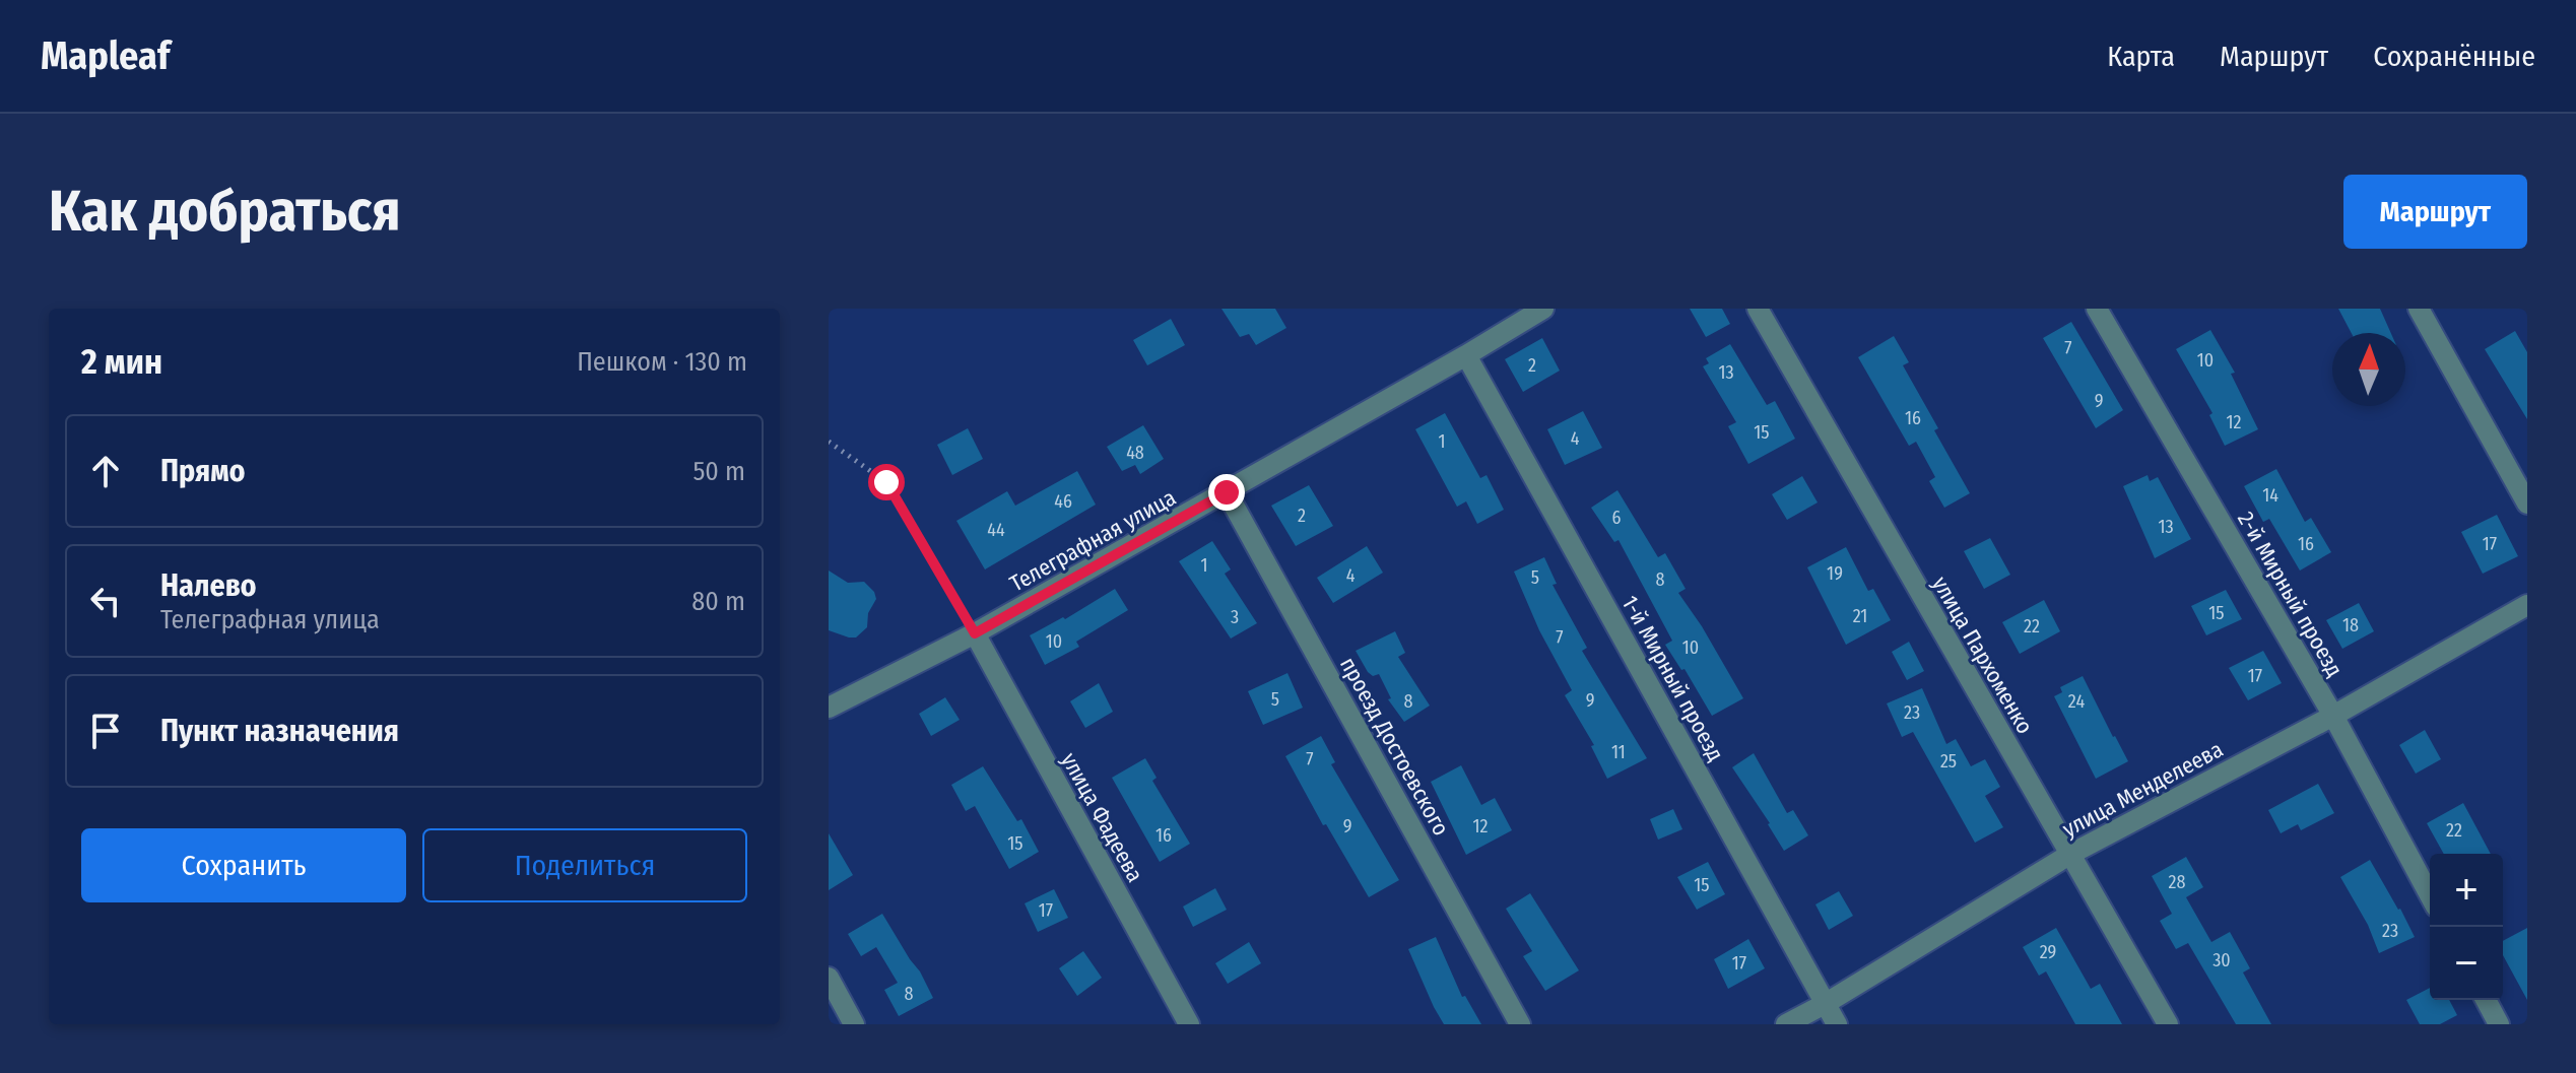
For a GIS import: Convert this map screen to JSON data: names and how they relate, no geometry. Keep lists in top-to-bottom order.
{
  "streets": {
    "street": [
      "Телеграфная улица",
      "2-й Мирный проезд",
      "улица Пархоменко",
      "1-й Мирный проезд",
      "проезд Достоевского",
      "улица Менделеева",
      "улица Фадеева"
    ]
  },
  "crossings": [
    ["Телеграфная улица", "1-й Мирный проезд"],
    ["Телеграфная улица", "проезд Достоевского"],
    ["Телеграфная улица", "улица Фадеева"],
    ["2-й Мирный проезд", "улица Менделеева"],
    ["улица Пархоменко", "улица Менделеева"],
    ["1-й Мирный проезд", "улица Менделеева"]
  ],
  "house_numbers": [
    "7",
    "10",
    "2",
    "13",
    "9",
    "16",
    "12",
    "15",
    "4",
    "1",
    "48",
    "14",
    "46",
    "2",
    "6",
    "13",
    "44",
    "16",
    "17",
    "1",
    "19",
    "4",
    "5",
    "8",
    "15",
    "21",
    "3",
    "18",
    "22",
    "7",
    "10",
    "10",
    "17",
    "5",
    "9",
    "8",
    "24",
    "23",
    "11",
    "7",
    "25",
    "9",
    "12",
    "22",
    "16",
    "15",
    "28",
    "15",
    "17",
    "23",
    "29",
    "30",
    "17",
    "8"
  ],
  "north": "top",
  "page": {
    "header": "Mapleaf",
    "nav": ["Карта", "Маршрут", "Сохранённые"],
    "buttons": [
      "Маршрут",
      ["Сохранить", "Поделиться"]
    ],
    "title": "Как добраться",
    "heading": ["2 мин", "Пешком · 130 m"],
    "list": [
      ["Прямо", "50 m"],
      ["Налево", "Телеграфная улица", "80 m"],
      "Пункт назначения"
    ],
    "map_buttons": ["+", "−"]
  }
}
